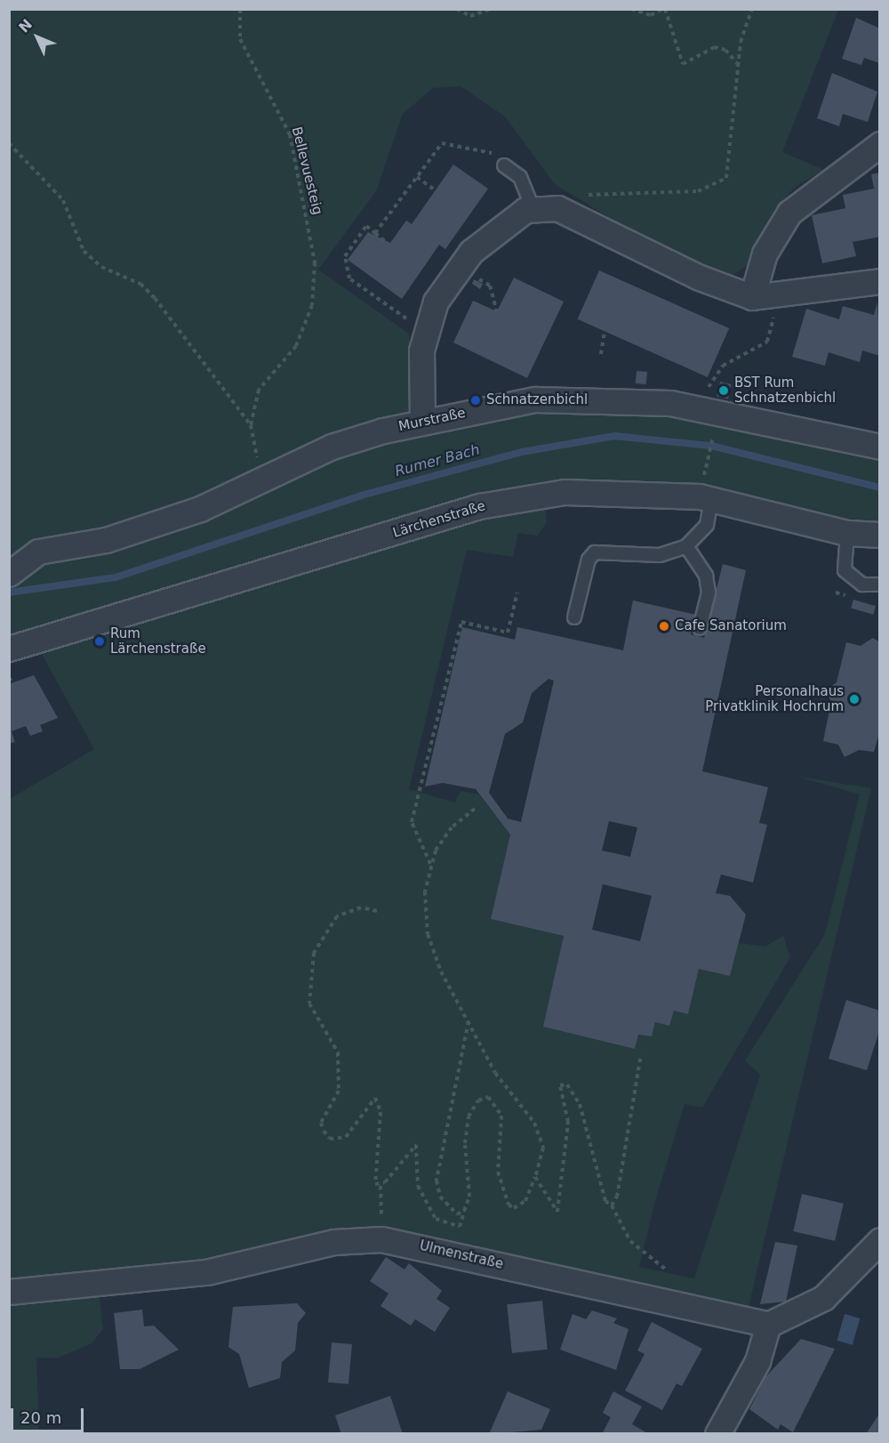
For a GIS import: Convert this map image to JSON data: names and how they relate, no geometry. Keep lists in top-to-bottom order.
{
  "streets": {
    "street": ["Murstraße", "Lärchenstraße", "Ulmenstraße"],
    "path": ["Bellevuesteig"]
  },
  "water": ["Rumer Bach"],
  "places": [
    "BST Rum Schnatzenbichl",
    "Schnatzenbichl",
    "Cafe Sanatorium",
    "Rum Lärchenstraße",
    "Personalhaus Privatklinik Hochrum"
  ],
  "scale_bar": "20 m",
  "north": "top left"
}
